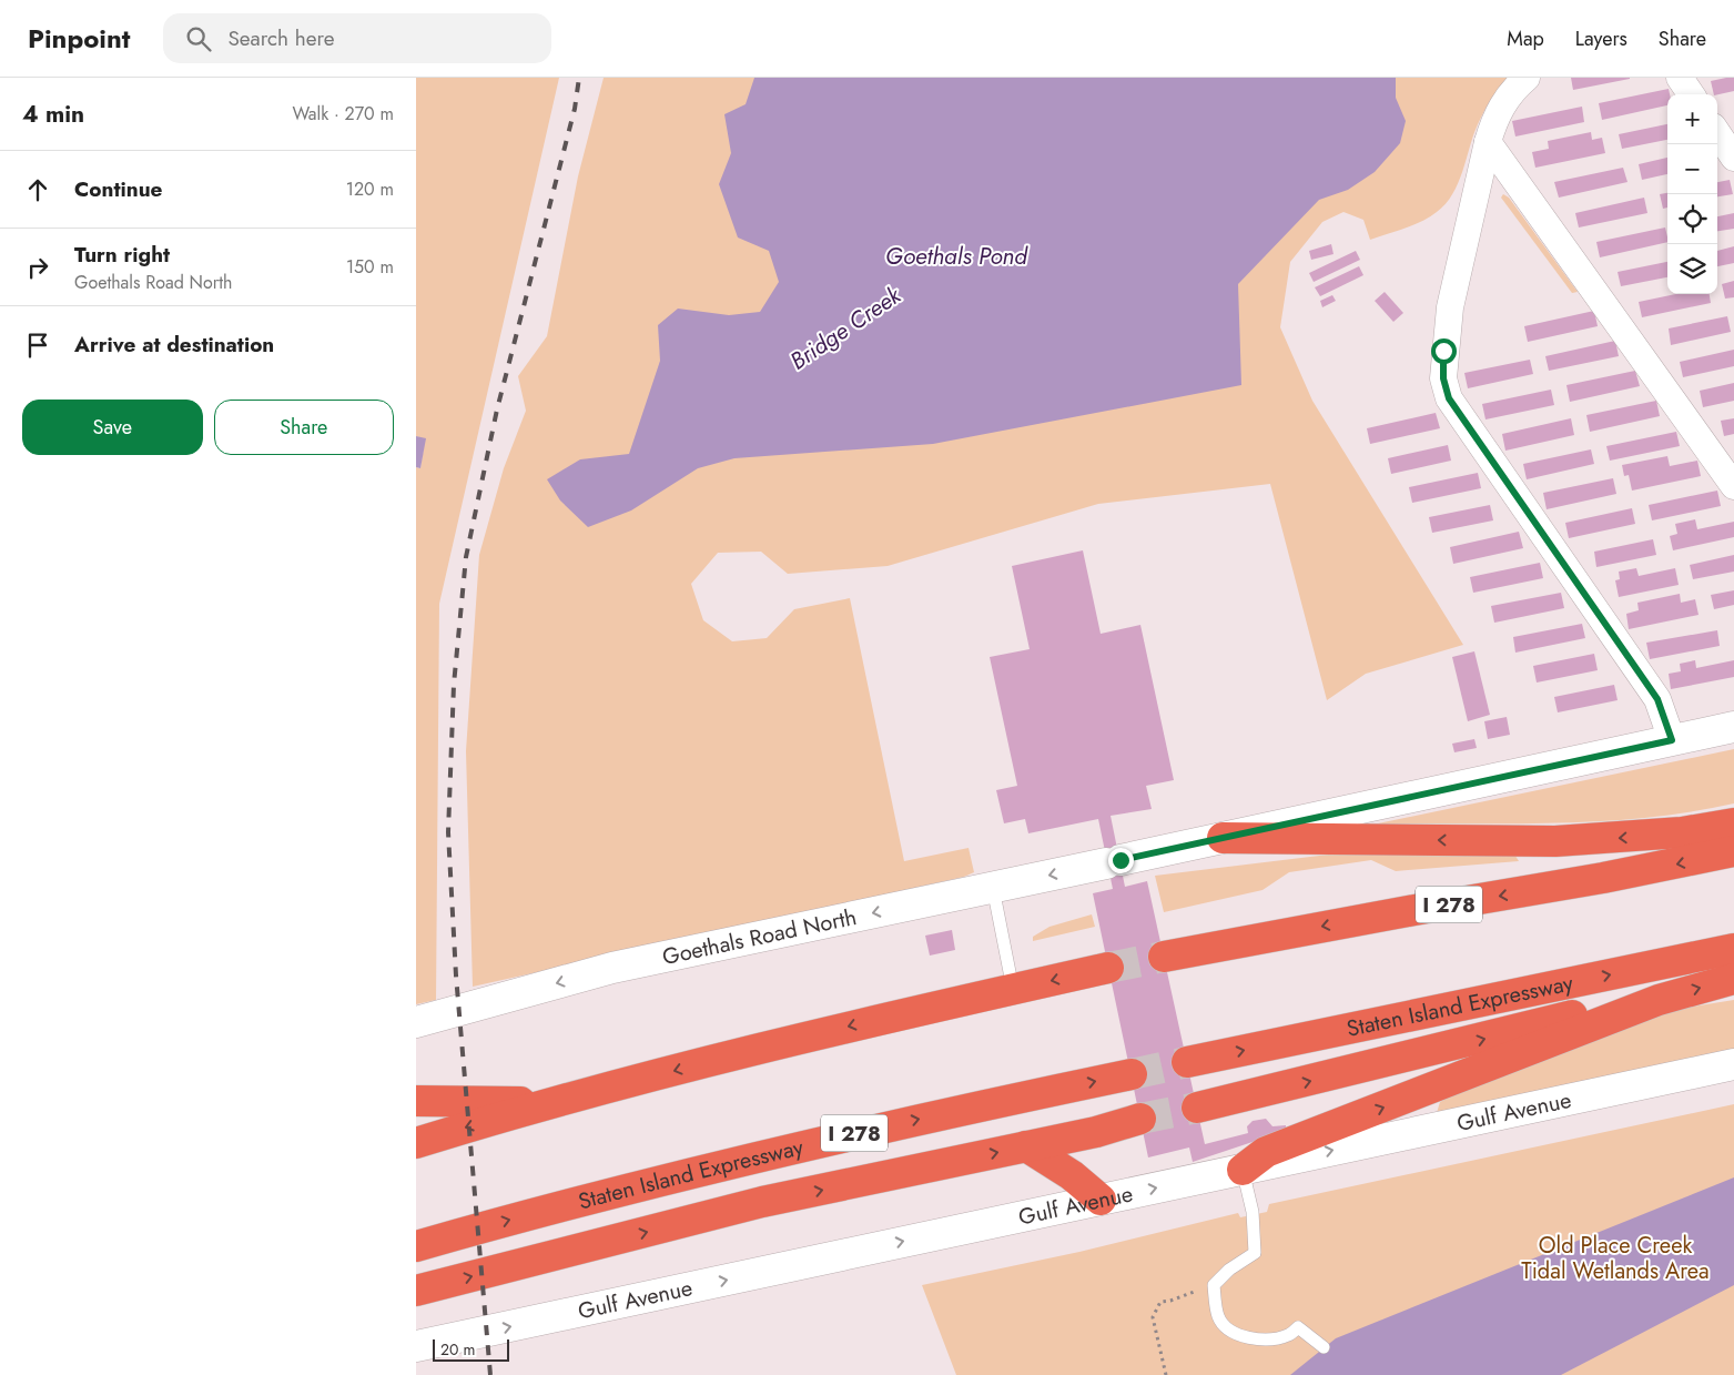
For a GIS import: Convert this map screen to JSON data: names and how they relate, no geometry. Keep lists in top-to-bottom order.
{
  "streets": {
    "highway": ["I 278", "Staten Island Expressway"],
    "street": ["Goethals Road North", "Gulf Avenue"]
  },
  "one_way": ["Goethals Road North", "Gulf Avenue"],
  "water": ["Goethals Pond", "Bridge Creek"],
  "parks": ["Old Place Creek Tidal Wetlands Area"],
  "scale_bar": "20 m",
  "page": {
    "header": "Pinpoint",
    "search": "Search here",
    "nav": ["Map", "Layers", "Share"],
    "heading": ["4 min", "Walk · 270 m"],
    "map_buttons": ["+", "−"],
    "list": [
      ["Continue", "120 m"],
      ["Turn right", "Goethals Road North", "150 m"],
      "Arrive at destination"
    ],
    "buttons": ["Save", "Share"],
    "scale": "20 m"
  }
}
